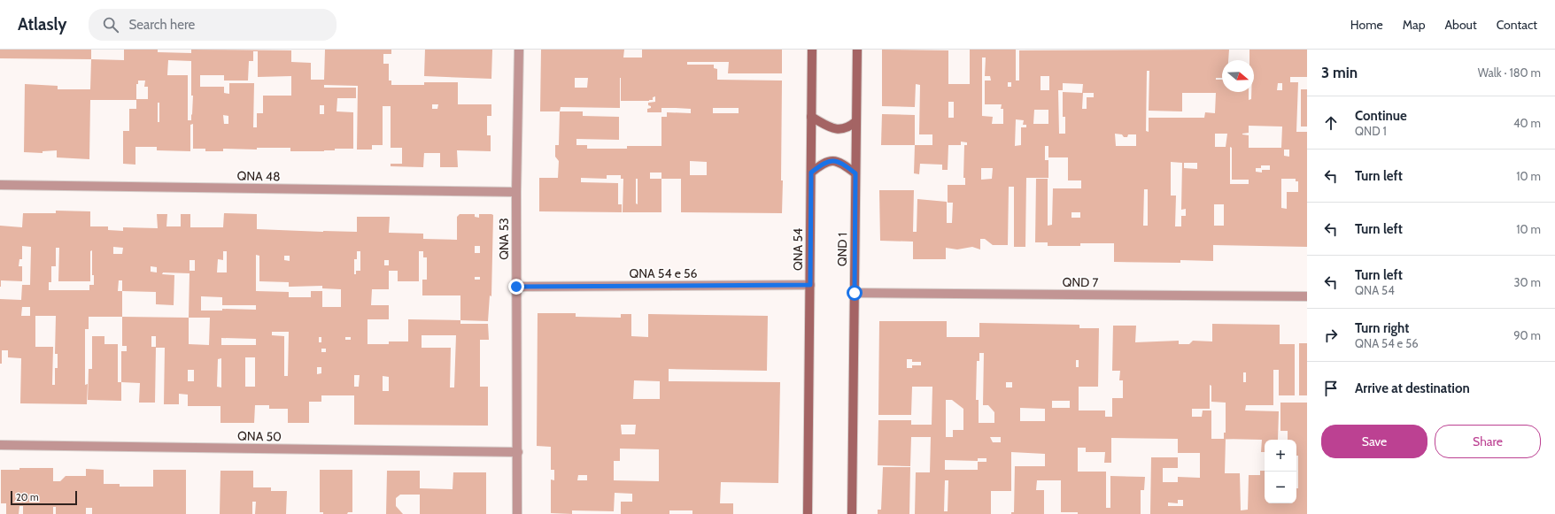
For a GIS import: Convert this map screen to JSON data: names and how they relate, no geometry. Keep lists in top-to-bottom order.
{
  "streets": {
    "main road": ["QNA 54", "QND 1"],
    "street": [
      "QNA 48",
      "QNA 53",
      "QNA 54 e 56",
      "QND 7",
      "QNA 50"
    ]
  },
  "crossings": [
    ["QNA 48", "QNA 53"],
    ["QNA 53", "QNA 54 e 56"],
    ["QNA 53", "QNA 50"],
    ["QNA 54", "QNA 54 e 56"],
    ["QND 1", "QND 7"]
  ],
  "scale_bar": "20 m",
  "north": "right",
  "page": {
    "header": "Atlasly",
    "search": "Search here",
    "nav": [
      "Home",
      "Map",
      "About",
      "Contact"
    ],
    "heading": ["3 min", "Walk · 180 m"],
    "list": [
      ["Continue", "QND 1", "40 m"],
      ["Turn left", "10 m"],
      ["Turn left", "10 m"],
      ["Turn left", "QNA 54", "30 m"],
      ["Turn right", "QNA 54 e 56", "90 m"],
      "Arrive at destination"
    ],
    "buttons": ["Save", "Share"],
    "map_buttons": ["+", "−"],
    "scale": "20 m"
  }
}
